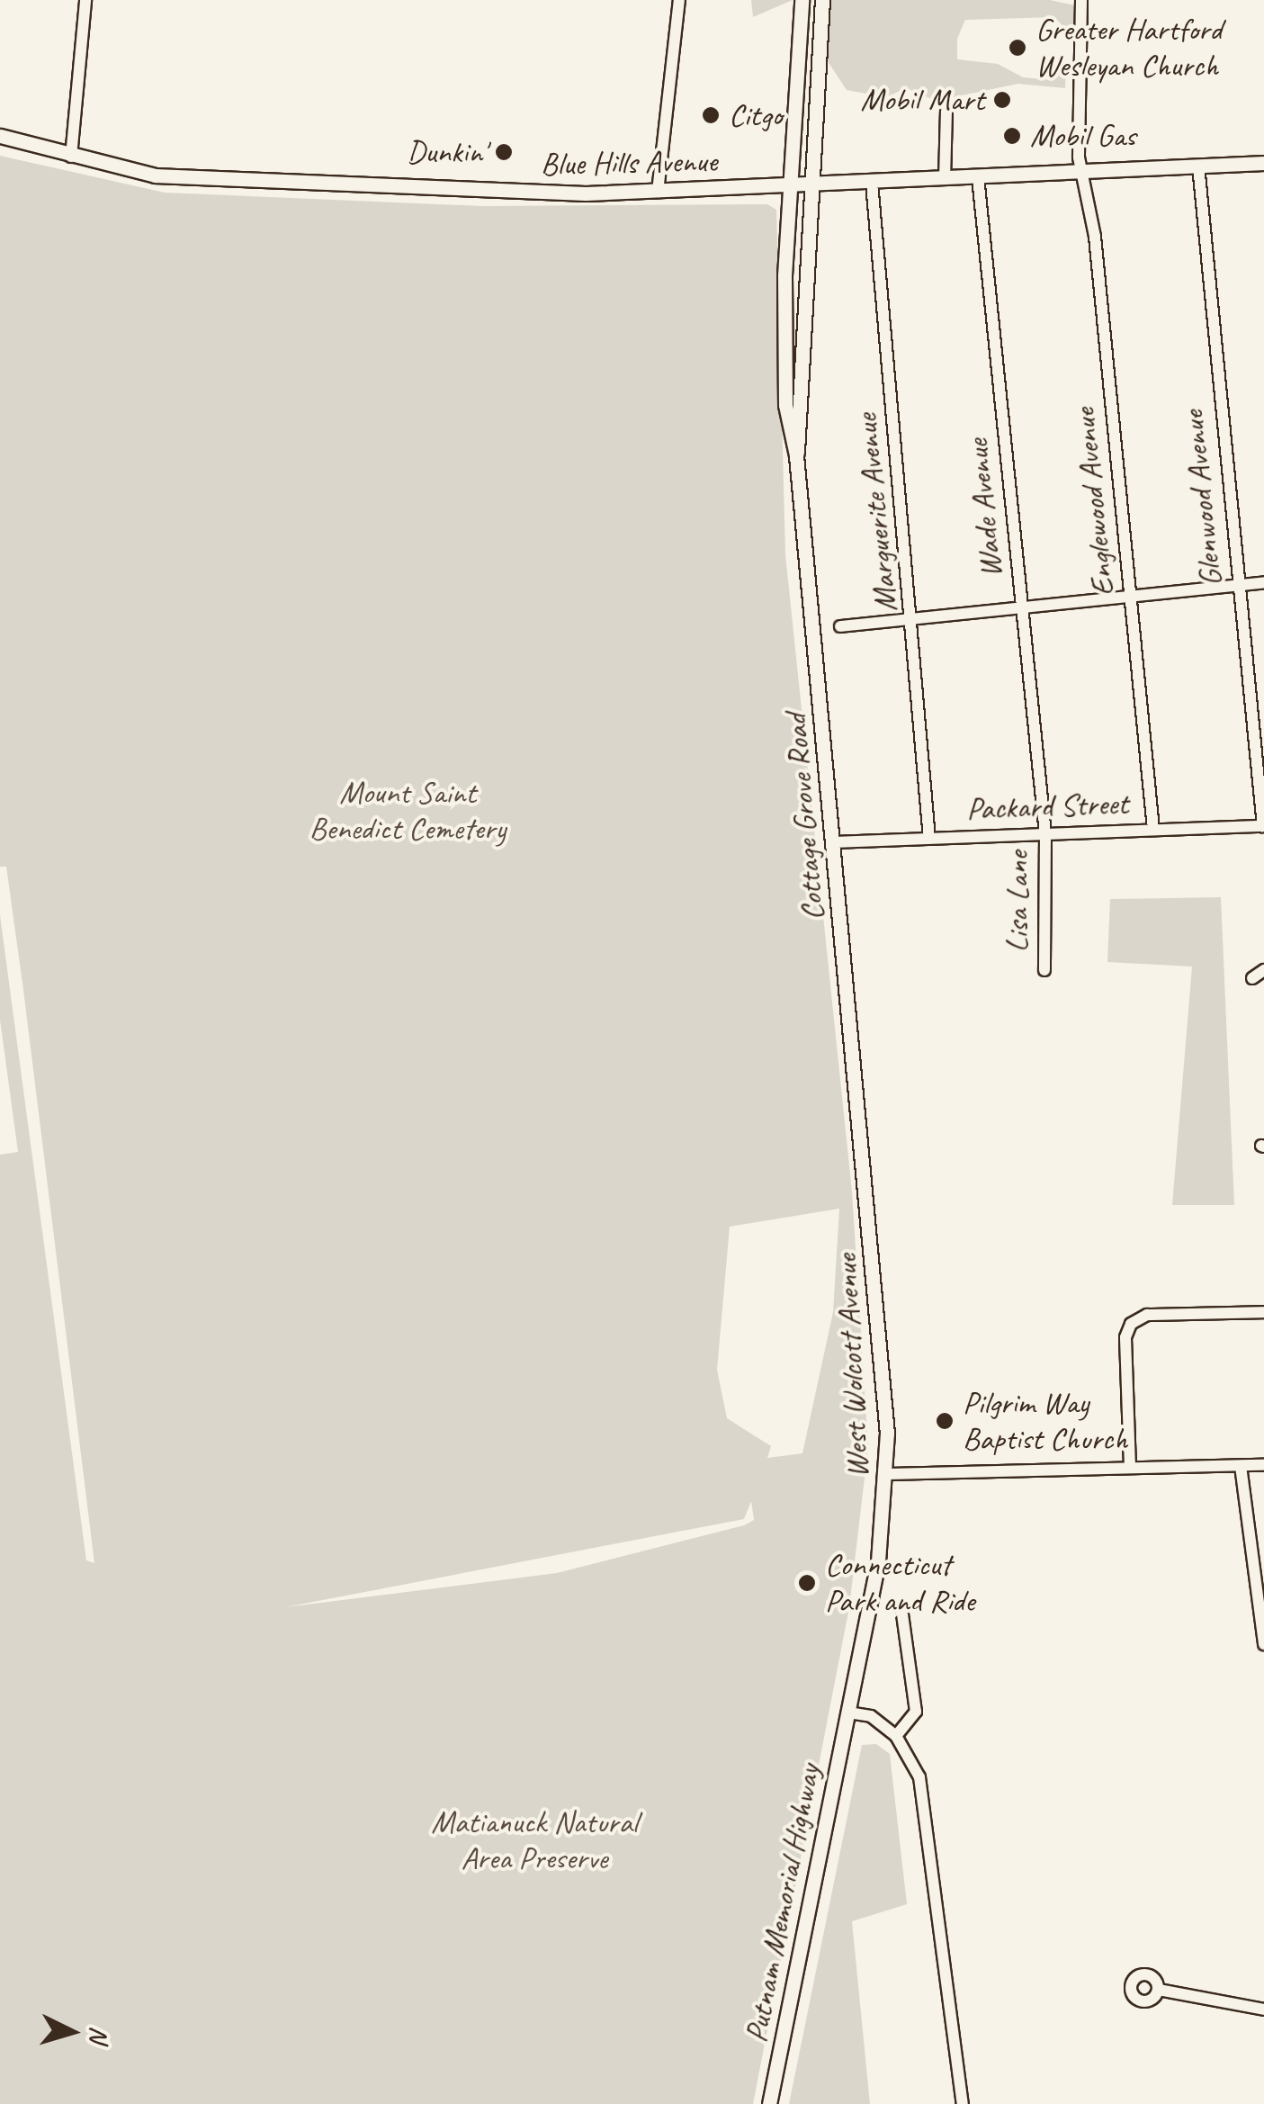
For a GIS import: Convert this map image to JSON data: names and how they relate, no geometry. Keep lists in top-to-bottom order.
{
  "streets": {
    "main road": [
      "Blue Hills Avenue",
      "Cottage Grove Road",
      "West Wolcott Avenue",
      "Putnam Memorial Highway"
    ],
    "street": [
      "Glenwood Avenue",
      "Englewood Avenue",
      "Wade Avenue",
      "Marguerite Avenue",
      "Packard Street",
      "Lisa Lane"
    ]
  },
  "crossings": [
    ["Blue Hills Avenue", "Glenwood Avenue"],
    ["Blue Hills Avenue", "Englewood Avenue"],
    ["Blue Hills Avenue", "Wade Avenue"],
    ["Blue Hills Avenue", "Marguerite Avenue"],
    ["Blue Hills Avenue", "Cottage Grove Road"],
    ["Glenwood Avenue", "Packard Street"],
    ["Englewood Avenue", "Packard Street"],
    ["Wade Avenue", "Packard Street"],
    ["Wade Avenue", "Lisa Lane"],
    ["Marguerite Avenue", "Packard Street"],
    ["Packard Street", "Cottage Grove Road"],
    ["Packard Street", "Lisa Lane"],
    ["Cottage Grove Road", "West Wolcott Avenue"],
    ["West Wolcott Avenue", "Putnam Memorial Highway"]
  ],
  "parks": ["Mount Saint Benedict Cemetery", "Matianuck Natural Area Preserve"],
  "places": [
    "Greater Hartford Wesleyan Church",
    "Mobil Mart",
    "Citgo",
    "Mobil Gas",
    "Dunkin'",
    "Pilgrim Way Baptist Church",
    "Connecticut Park and Ride"
  ],
  "north": "right"
}
